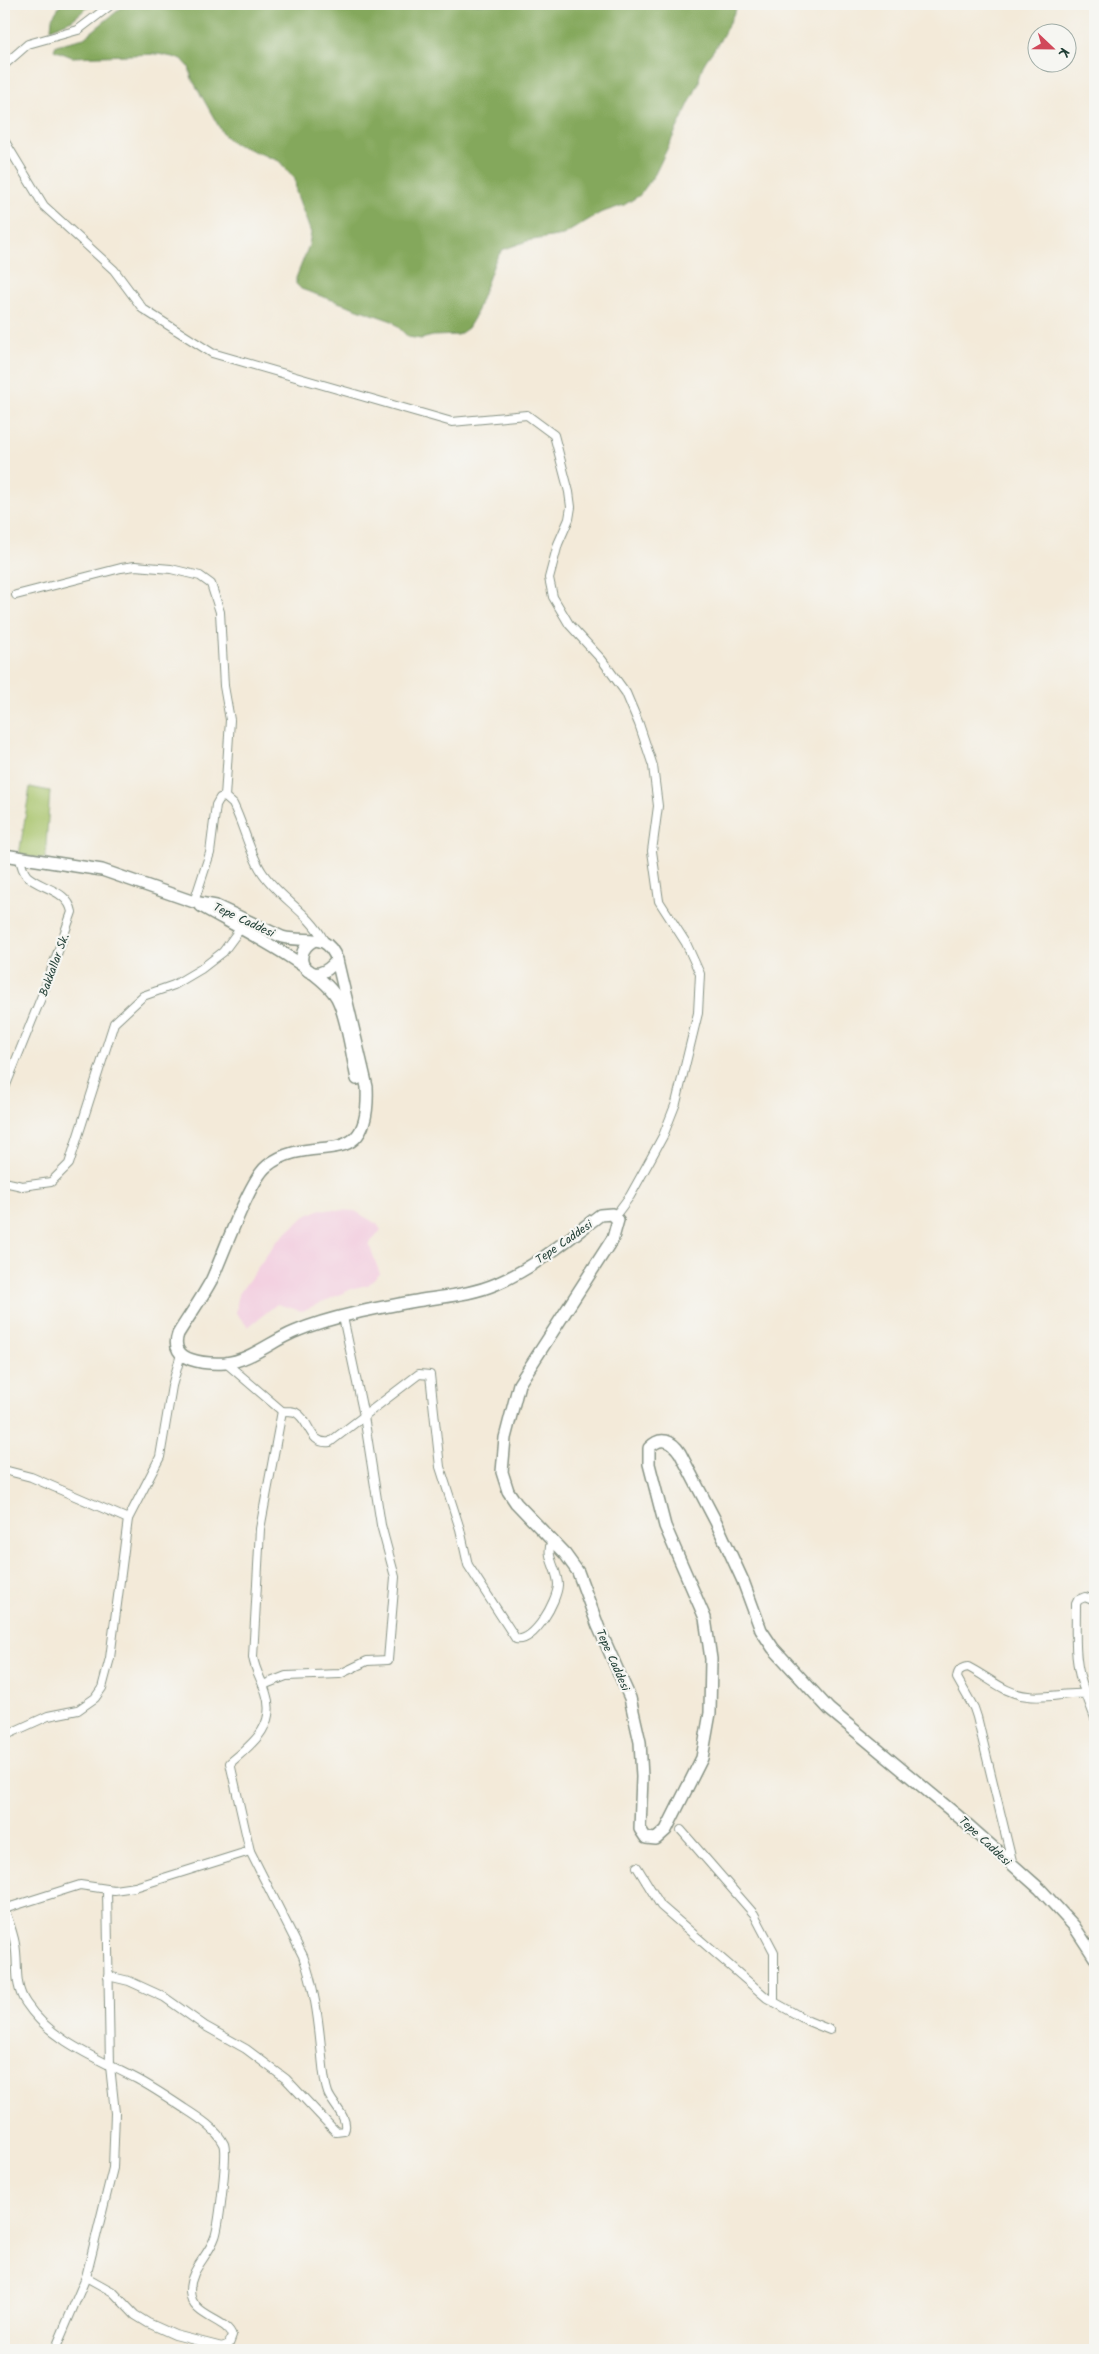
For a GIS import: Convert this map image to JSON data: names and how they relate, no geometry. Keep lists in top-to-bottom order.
{
  "streets": {
    "street": ["Tepe Caddesi", "Bakkallar Sk."]
  },
  "crossings": [
    ["Tepe Caddesi", "Bakkallar Sk."]
  ],
  "north": "right"
}
